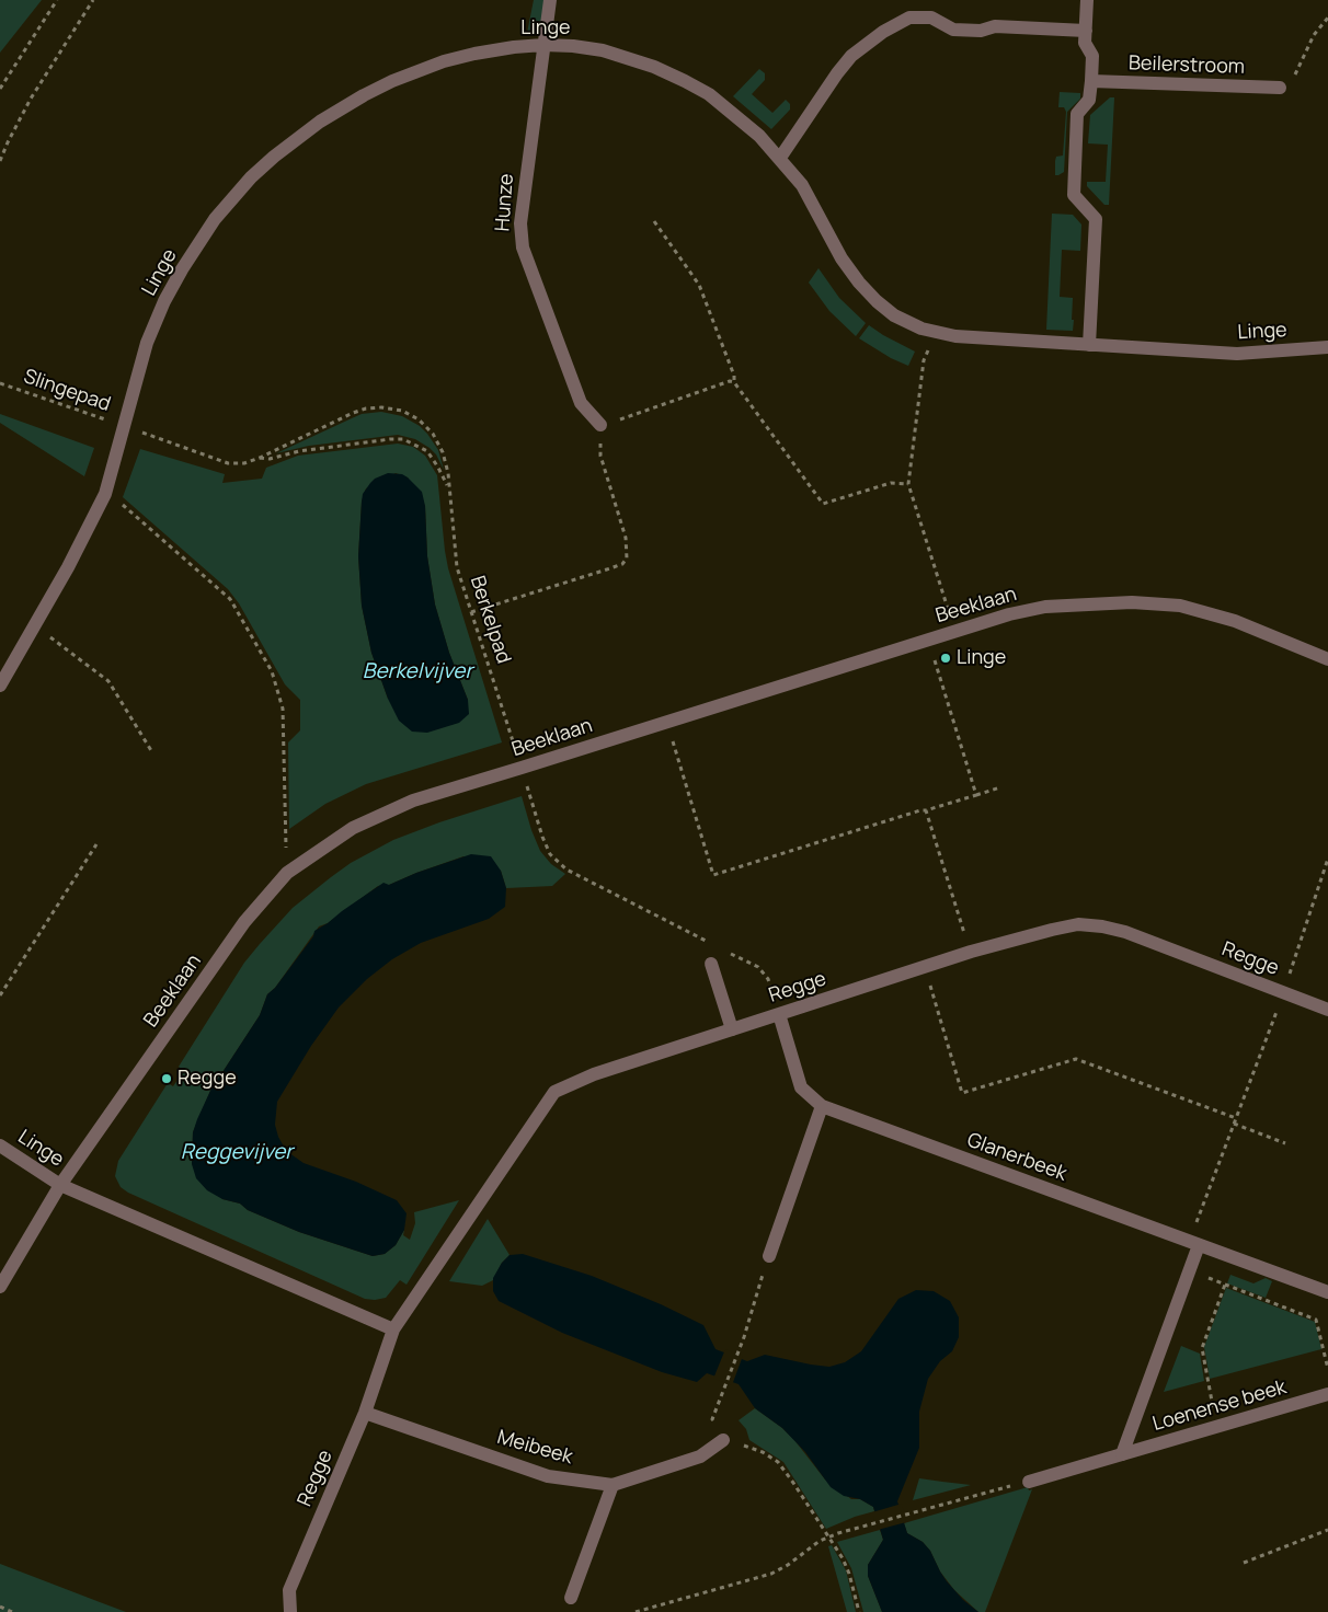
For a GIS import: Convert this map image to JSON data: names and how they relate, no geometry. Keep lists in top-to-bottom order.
{
  "streets": {
    "street": [
      "Linge",
      "Beilerstroom",
      "Hunze",
      "Beeklaan",
      "Regge",
      "Glanerbeek",
      "Loenense beek",
      "Meibeek"
    ],
    "path": ["Slingepad", "Berkelpad"]
  },
  "crossings": [
    ["Linge", "Hunze"],
    ["Linge", "Slingepad"],
    ["Linge", "Beeklaan"],
    ["Linge", "Berkelpad"],
    ["Slingepad", "Berkelpad"],
    ["Beeklaan", "Berkelpad"],
    ["Regge", "Glanerbeek"],
    ["Regge", "Meibeek"]
  ],
  "water": ["Berkelvijver", "Reggevijver"],
  "places": ["Linge", "Regge"]
}
